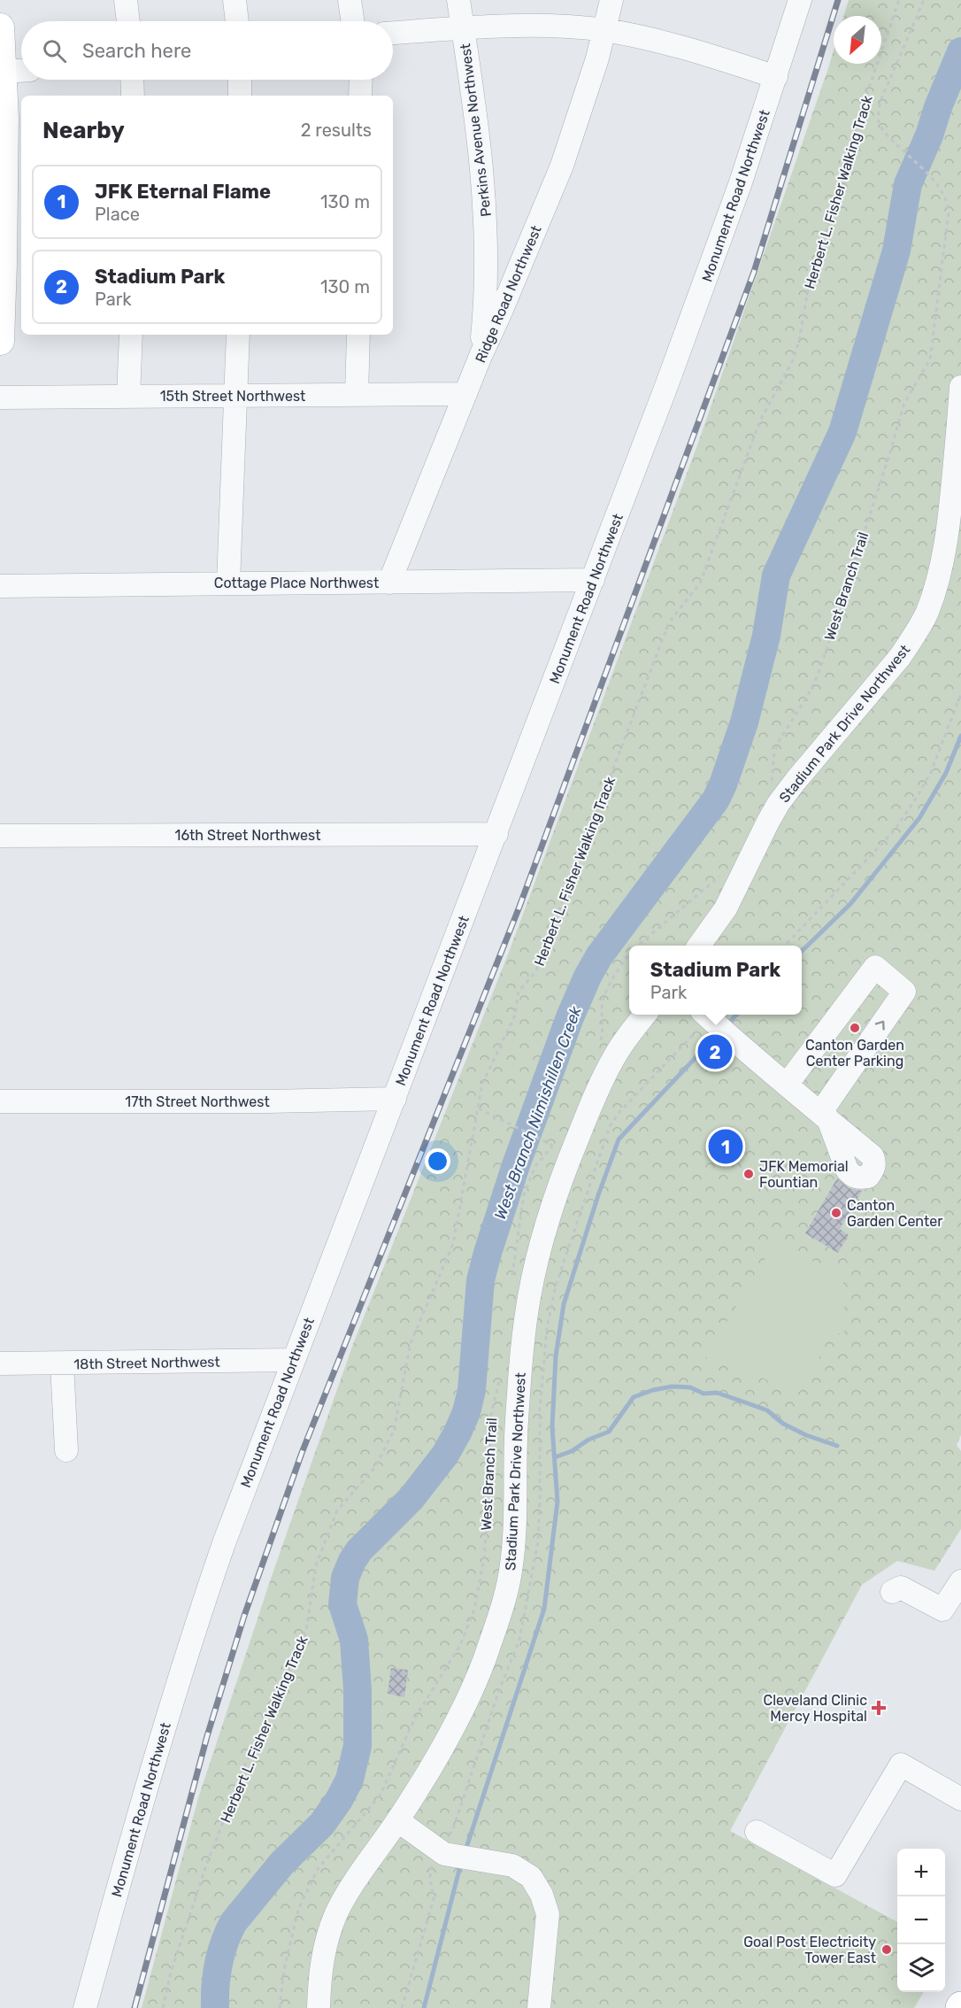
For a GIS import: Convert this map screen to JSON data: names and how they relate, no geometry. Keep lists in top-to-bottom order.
{
  "streets": {
    "street": [
      "Perkins Avenue Northwest",
      "Monument Road Northwest",
      "Ridge Road Northwest",
      "15th Street Northwest",
      "Cottage Place Northwest",
      "Stadium Park Drive Northwest",
      "16th Street Northwest",
      "17th Street Northwest",
      "18th Street Northwest"
    ],
    "path": ["Herbert L. Fisher Walking Track", "West Branch Trail"]
  },
  "crossings": [
    ["Perkins Avenue Northwest", "Ridge Road Northwest"],
    ["Monument Road Northwest", "Cottage Place Northwest"],
    ["Monument Road Northwest", "16th Street Northwest"],
    ["Monument Road Northwest", "17th Street Northwest"],
    ["Monument Road Northwest", "18th Street Northwest"],
    ["Ridge Road Northwest", "15th Street Northwest"],
    ["Ridge Road Northwest", "Cottage Place Northwest"]
  ],
  "water": ["West Branch Nimishillen Creek"],
  "places": {
    "other": [
      "Canton Garden Center Parking",
      "JFK Memorial Fountian",
      "Canton Garden Center",
      "Goal Post Electricity Tower East"
    ],
    "health": ["Cleveland Clinic Mercy Hospital"]
  },
  "north": "bottom left",
  "page": {
    "search": "Search here",
    "heading": ["Nearby", "2 results"],
    "list": [
      {
        "mark": "1",
        "name": "JFK Eternal Flame",
        "note": "Place",
        "value": "130 m"
      },
      {
        "mark": "2",
        "name": "Stadium Park",
        "note": "Park",
        "value": "130 m"
      }
    ],
    "popup": ["Stadium Park", "Park"],
    "pins": ["2", "1"],
    "map_buttons": ["+", "−"]
  }
}
